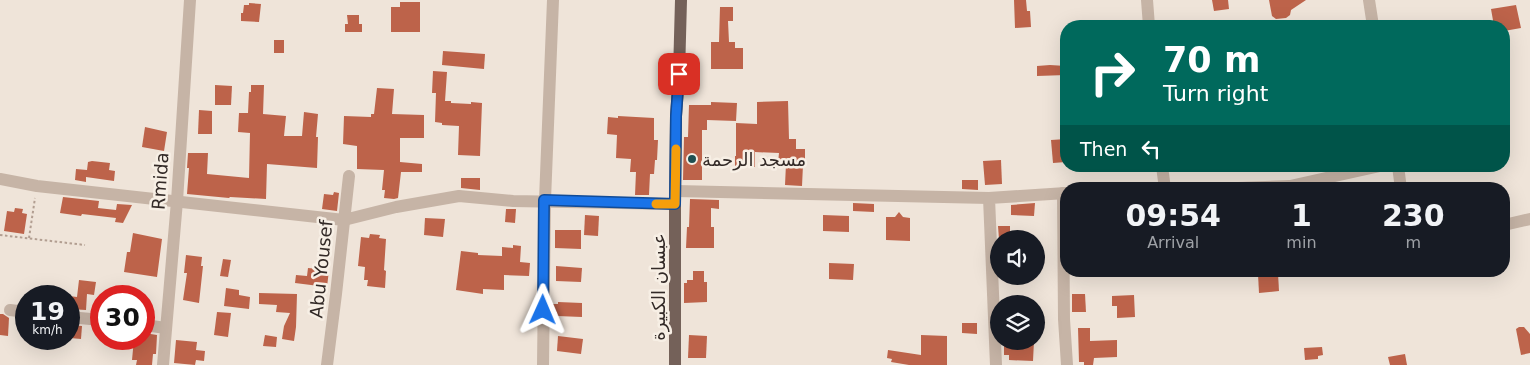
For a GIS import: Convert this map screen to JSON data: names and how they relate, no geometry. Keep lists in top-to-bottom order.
{
  "streets": {
    "main road": ["عبسان الكبيرة"],
    "street": ["Rmida", "Abu Yousef"]
  },
  "places": ["مسجد الرحمة"],
  "page": {
    "turn": ["70 m", "Turn right"],
    "then": "Then",
    "eta": [
      "09:54",
      "Arrival",
      "1",
      "min",
      "230",
      "m"
    ],
    "speed": "19 km/h",
    "limit": "30"
  }
}
